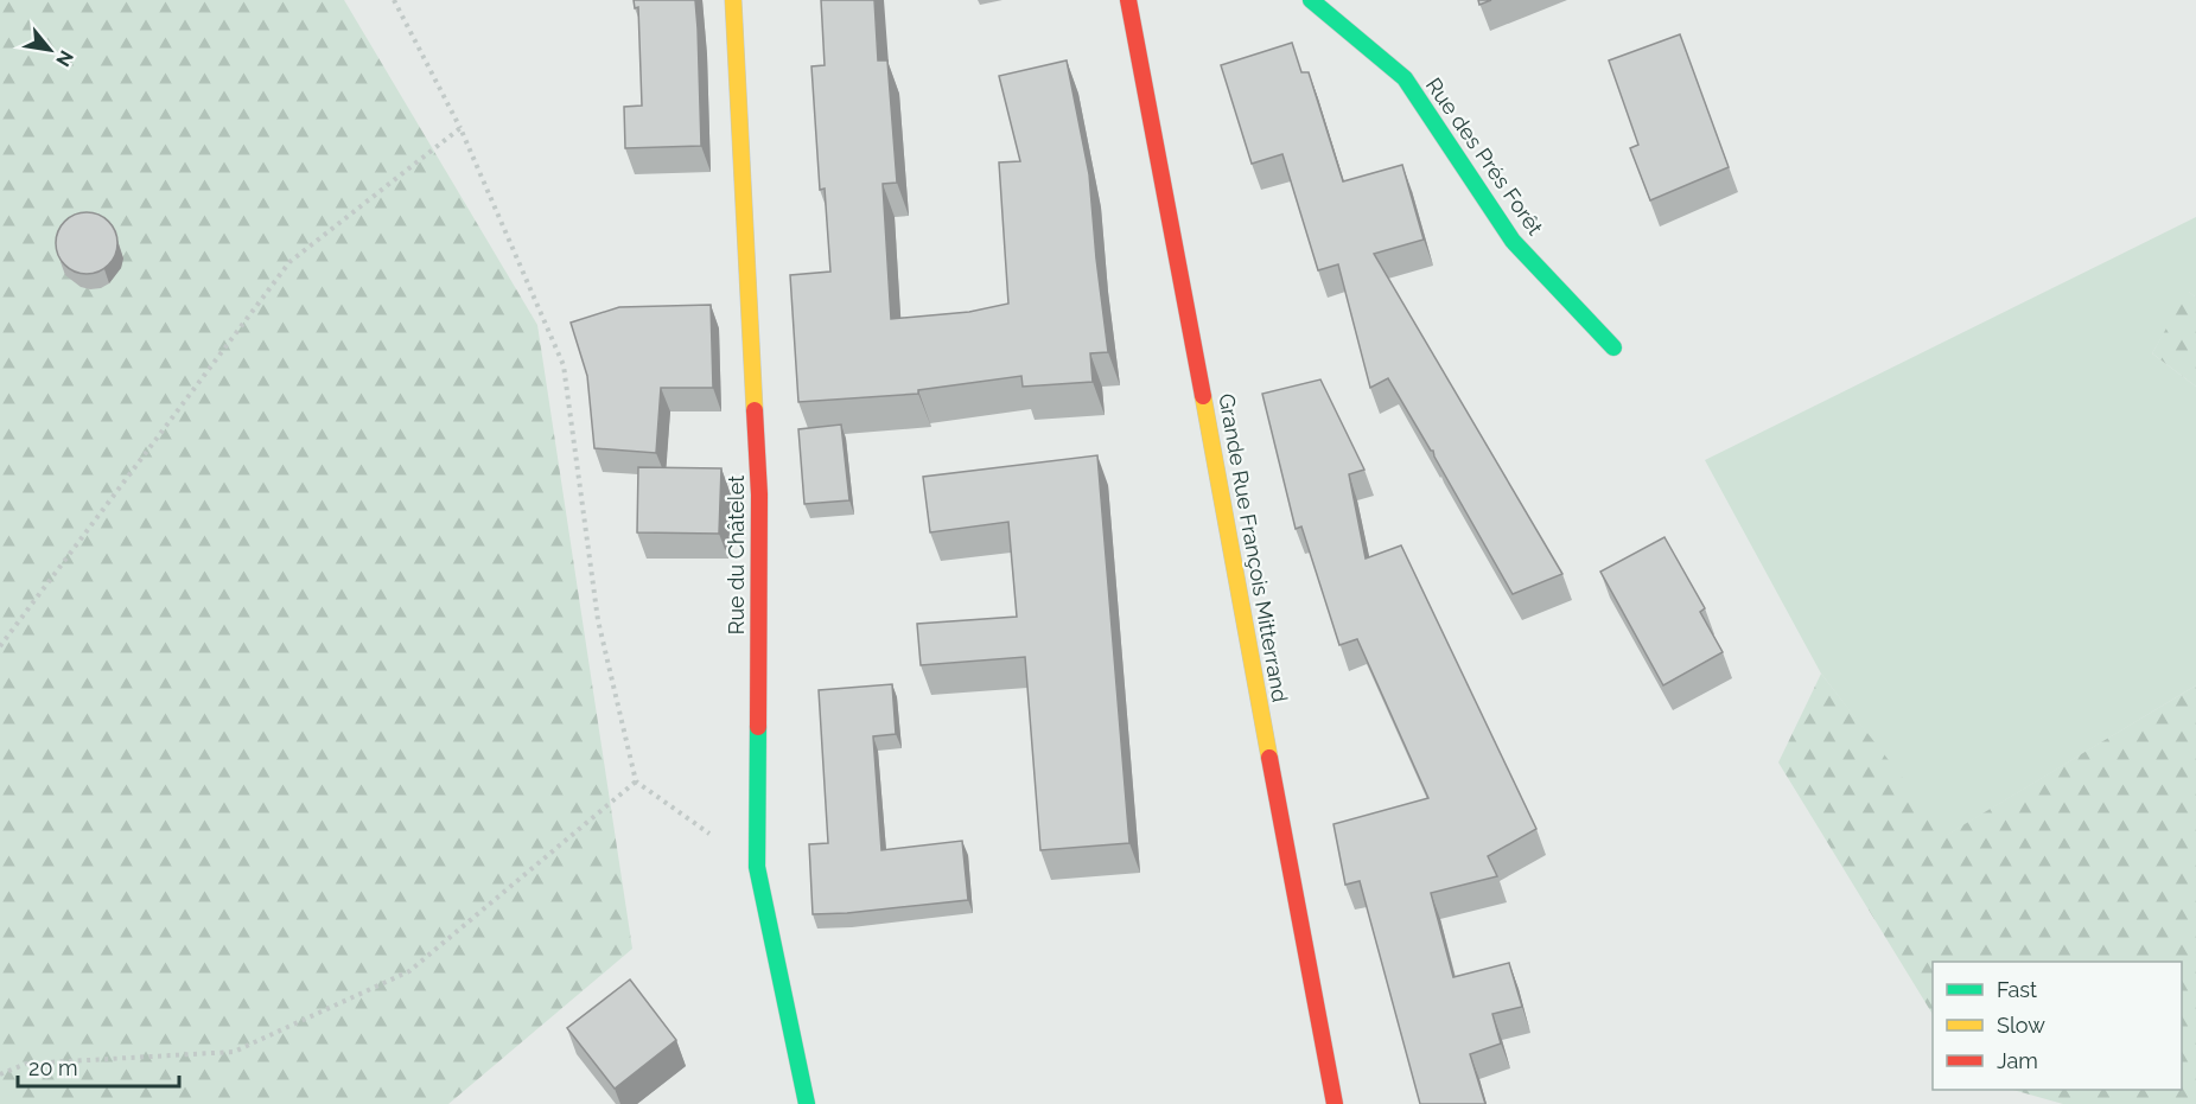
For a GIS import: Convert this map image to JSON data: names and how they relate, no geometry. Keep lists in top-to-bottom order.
{
  "streets": {
    "street": ["Rue des Prés Forêt", "Grande Rue François Mitterrand", "Rue du Châtelet"]
  },
  "legend": ["Fast", "Slow", "Jam"],
  "scale_bar": "20 m",
  "north": "bottom right"
}
